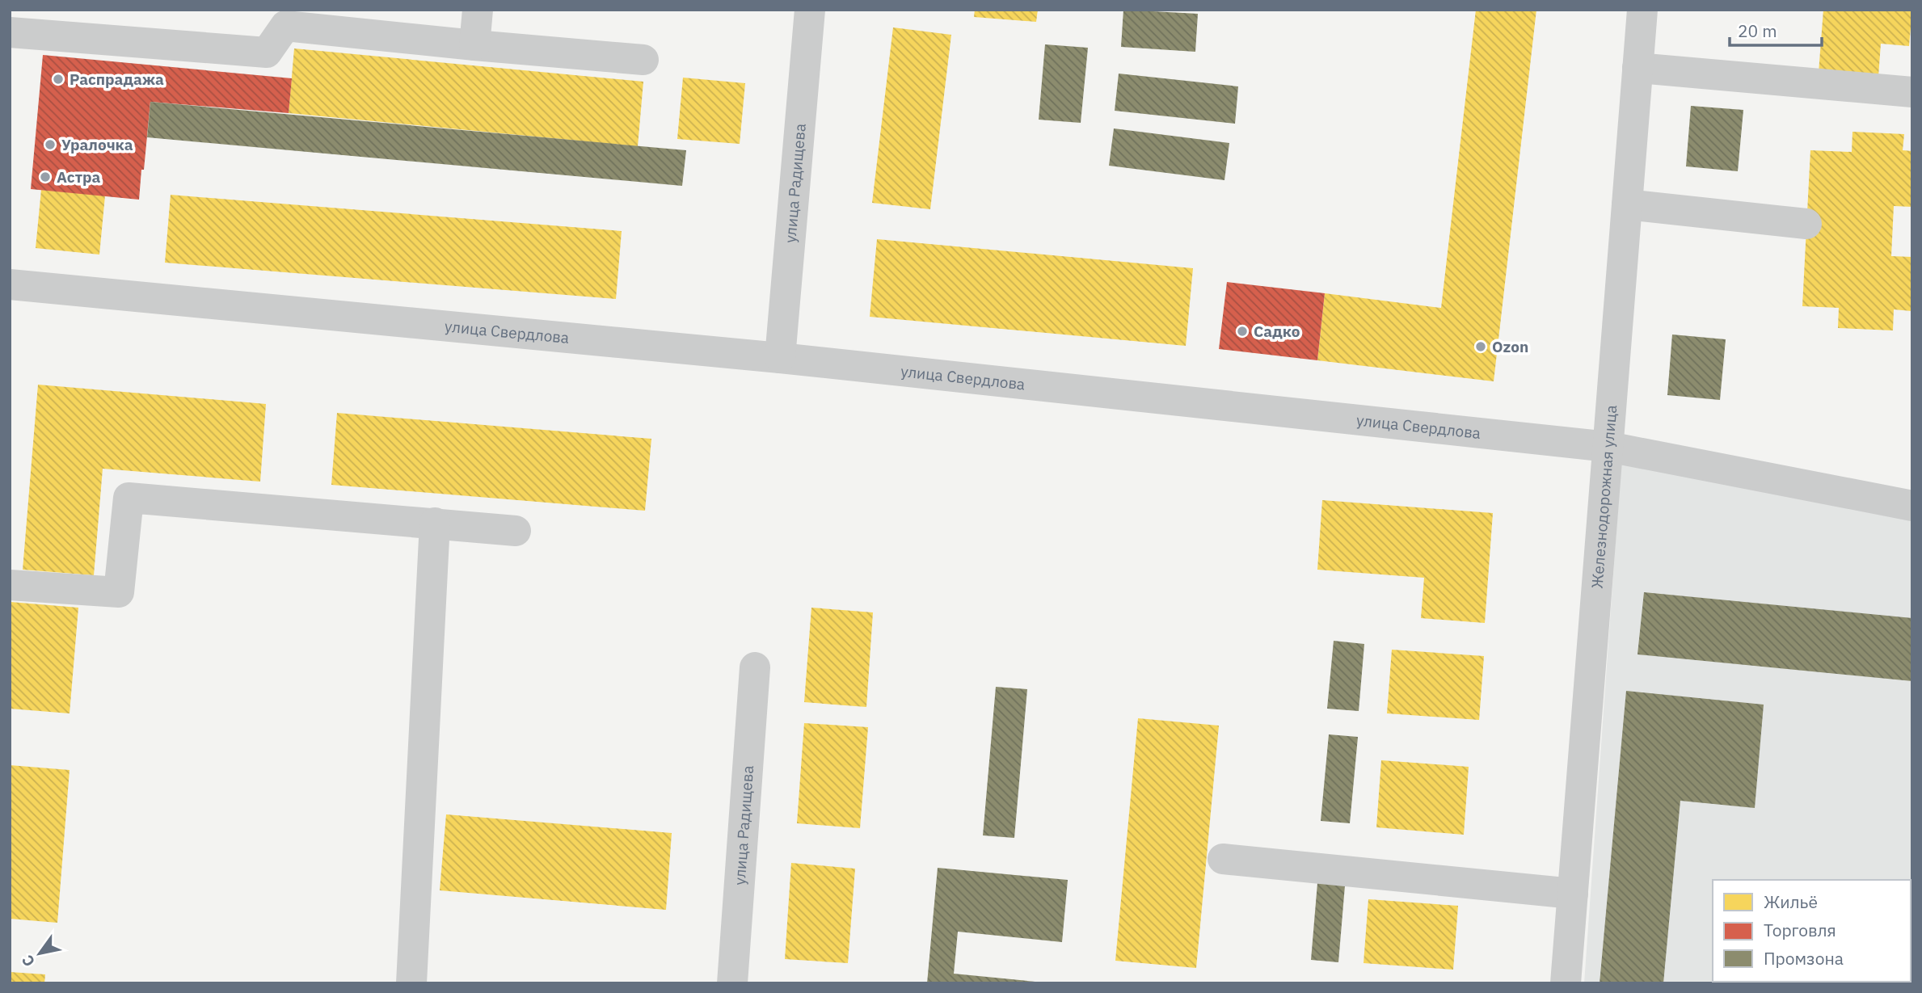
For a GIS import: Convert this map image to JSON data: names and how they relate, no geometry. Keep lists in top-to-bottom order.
{
  "streets": {
    "street": ["улица Радищева", "улица Свердлова", "Железнодорожная улица"]
  },
  "crossings": [
    ["улица Радищева", "улица Свердлова"],
    ["улица Свердлова", "Железнодорожная улица"]
  ],
  "places": [
    "Распрадажа",
    "Уралочка",
    "Астра",
    "Садко",
    "Ozon"
  ],
  "legend": ["Жильё", "Торговля", "Промзона"],
  "scale_bar": "20 m",
  "north": "bottom left"
}
